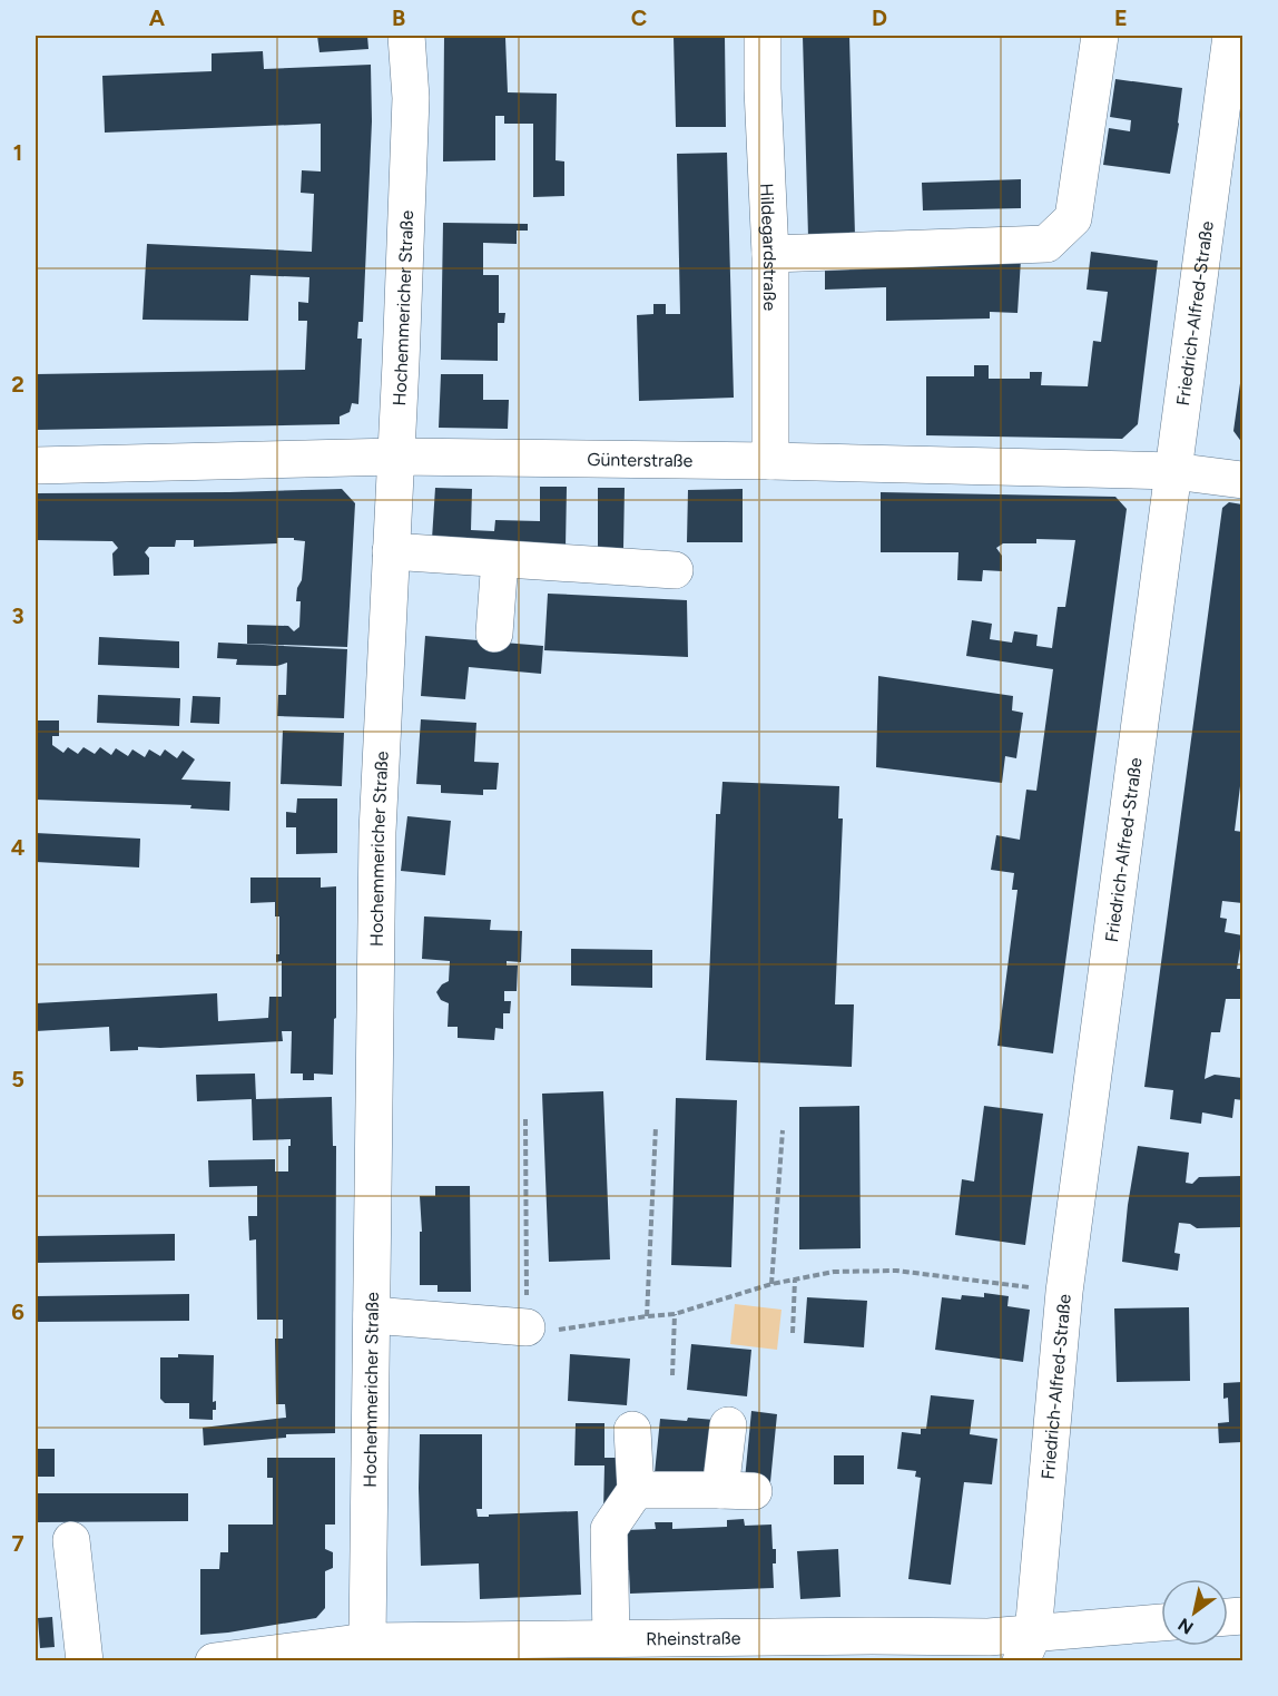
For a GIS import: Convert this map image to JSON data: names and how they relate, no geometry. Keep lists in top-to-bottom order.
{
  "streets": {
    "street": [
      "Hildegardstraße",
      "Hochemmericher Straße",
      "Friedrich-Alfred-Straße",
      "Günterstraße",
      "Rheinstraße"
    ]
  },
  "crossings": [
    ["Hildegardstraße", "Günterstraße"],
    ["Hochemmericher Straße", "Günterstraße"],
    ["Hochemmericher Straße", "Rheinstraße"],
    ["Friedrich-Alfred-Straße", "Günterstraße"],
    ["Friedrich-Alfred-Straße", "Rheinstraße"]
  ],
  "north": "bottom left",
  "grid": {
    "columns": [
      "A",
      "B",
      "C",
      "D",
      "E"
    ],
    "rows": [
      "1",
      "2",
      "3",
      "4",
      "5",
      "6",
      "7"
    ]
  }
}
